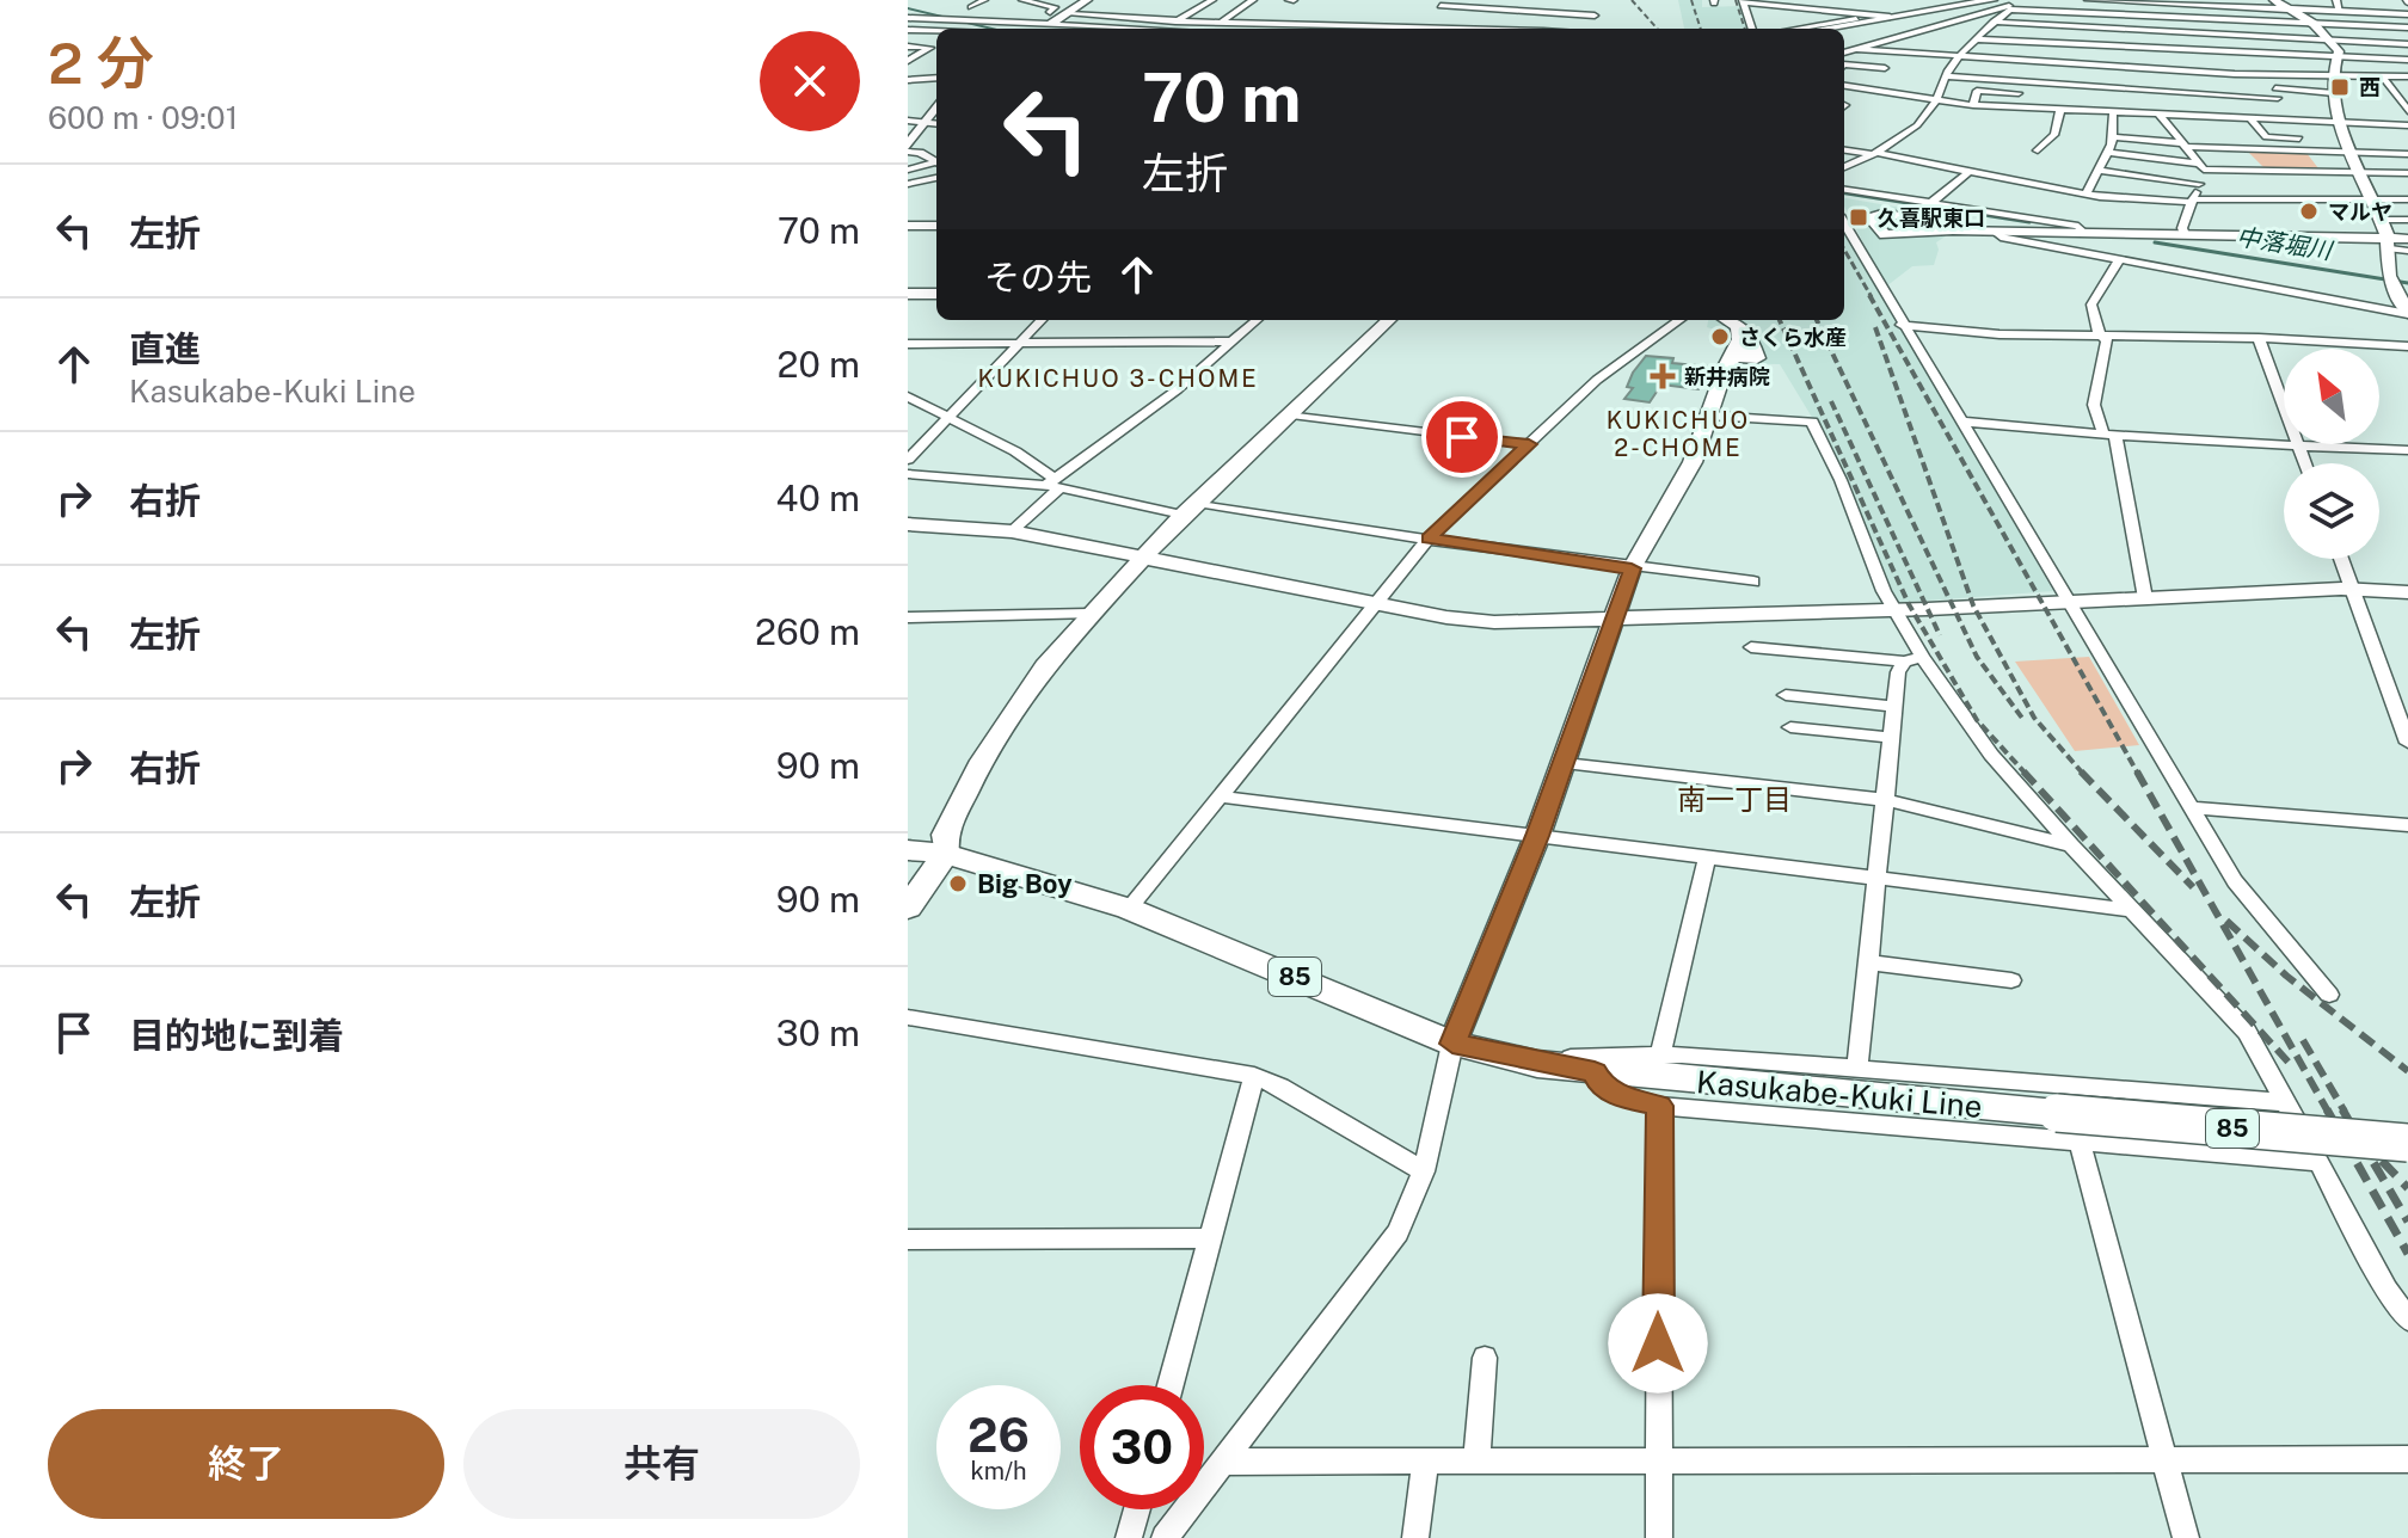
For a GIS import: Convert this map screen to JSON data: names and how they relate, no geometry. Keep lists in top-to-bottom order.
{
  "streets": {
    "main road": ["85", "Kasukabe-Kuki Line"]
  },
  "districts": ["KUKICHUO 3-CHOME", "KUKICHUO 2-CHOME", "南一丁目"],
  "water": ["中落堀川"],
  "places": {
    "transit": ["西", "久喜駅東口"],
    "other": ["マルヤ", "さくら水産", "Big Boy"],
    "health": ["新井病院"]
  },
  "north": "top left",
  "page": {
    "heading": ["2 分", "600 m · 09:01"],
    "turn": ["70 m", "左折"],
    "list": [
      {
        "name": "左折",
        "value": "70 m"
      },
      {
        "name": "直進",
        "note": "Kasukabe-Kuki Line",
        "value": "20 m"
      },
      {
        "name": "右折",
        "value": "40 m"
      },
      {
        "name": "左折",
        "value": "260 m"
      },
      {
        "name": "右折",
        "value": "90 m"
      },
      {
        "name": "左折",
        "value": "90 m"
      },
      {
        "name": "目的地に到着",
        "value": "30 m"
      }
    ],
    "then": "その先",
    "speed": "26 km/h",
    "limit": "30",
    "buttons": ["終了", "共有"]
  }
}
